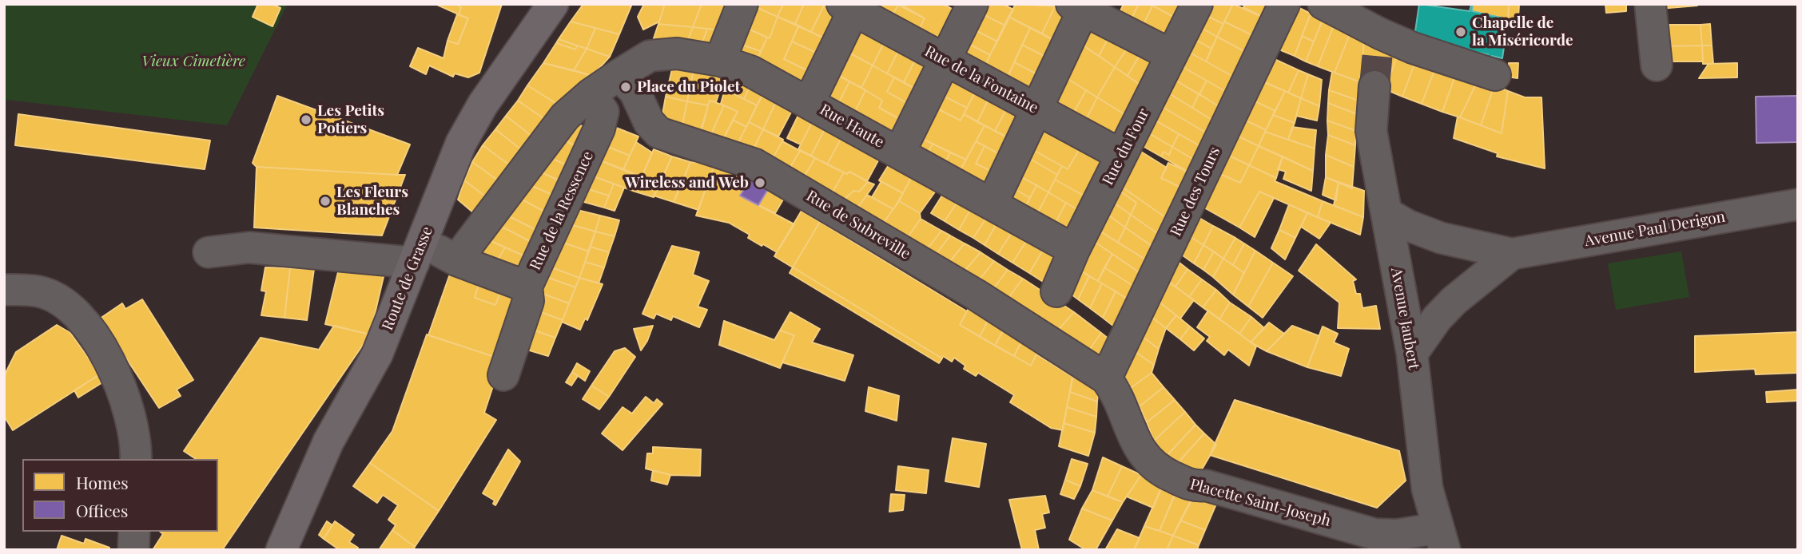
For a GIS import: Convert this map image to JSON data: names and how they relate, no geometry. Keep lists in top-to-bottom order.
{
  "streets": {
    "main road": ["Route de Grasse"],
    "street": [
      "Rue de la Fontaine",
      "Rue Haute",
      "Rue du Four",
      "Rue des Tours",
      "Rue de la Ressence",
      "Rue de Subreville",
      "Avenue Paul Derigon",
      "Avenue Jaubert",
      "Placette Saint-Joseph"
    ]
  },
  "crossings": [
    ["Rue de la Fontaine", "Rue du Four"],
    ["Rue Haute", "Rue du Four"],
    ["Rue Haute", "Rue de la Ressence"],
    ["Rue Haute", "Rue de Subreville"],
    ["Rue des Tours", "Rue de Subreville"],
    ["Rue des Tours", "Placette Saint-Joseph"],
    ["Rue de la Ressence", "Route de Grasse"],
    ["Rue de Subreville", "Placette Saint-Joseph"],
    ["Avenue Paul Derigon", "Avenue Jaubert"],
    ["Avenue Jaubert", "Placette Saint-Joseph"]
  ],
  "parks": ["Vieux Cimetière"],
  "places": [
    "Chapelle de la Miséricorde",
    "Place du Piolet",
    "Les Petits Potiers",
    "Wireless and Web",
    "Les Fleurs Blanches"
  ],
  "legend": ["Homes", "Offices"]
}
